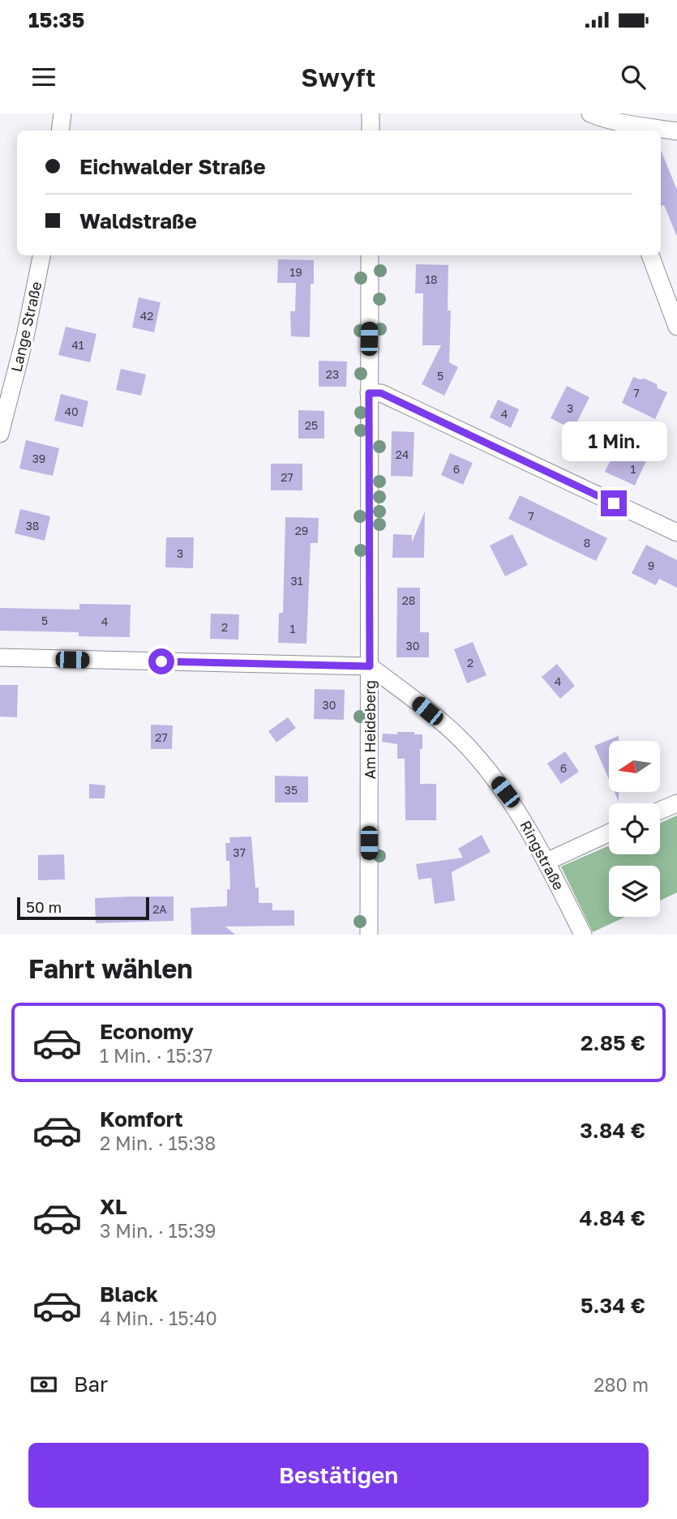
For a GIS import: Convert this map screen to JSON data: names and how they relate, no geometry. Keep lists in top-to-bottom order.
{
  "streets": {
    "street": ["Lange Straße", "Am Heideberg", "Ringstraße"]
  },
  "crossings": [
    ["Am Heideberg", "Ringstraße"]
  ],
  "house_numbers": [
    "19",
    "18",
    "42",
    "41",
    "23",
    "5",
    "7",
    "3",
    "40",
    "4",
    "25",
    "24",
    "39",
    "6",
    "1",
    "27",
    "7",
    "38",
    "29",
    "8",
    "3",
    "9",
    "31",
    "28",
    "5",
    "4",
    "2",
    "1",
    "30",
    "2",
    "4",
    "30",
    "27",
    "6",
    "35",
    "37",
    "2A"
  ],
  "scale_bar": "50 m",
  "north": "left",
  "page": {
    "status": "15:35",
    "header": "Swyft",
    "banner": ["Eichwalder Straße", "Waldstraße"],
    "bubble": "1 Min.",
    "scale": "50 m",
    "heading": "Fahrt wählen",
    "list": [
      {
        "name": "Economy",
        "note": "1 Min. · 15:37",
        "value": "2.85 €"
      },
      {
        "name": "Komfort",
        "note": "2 Min. · 15:38",
        "value": "3.84 €"
      },
      {
        "name": "XL",
        "note": "3 Min. · 15:39",
        "value": "4.84 €"
      },
      {
        "name": "Black",
        "note": "4 Min. · 15:40",
        "value": "5.34 €"
      }
    ],
    "pay": ["Bar", "280 m"],
    "buttons": "Bestätigen"
  }
}
